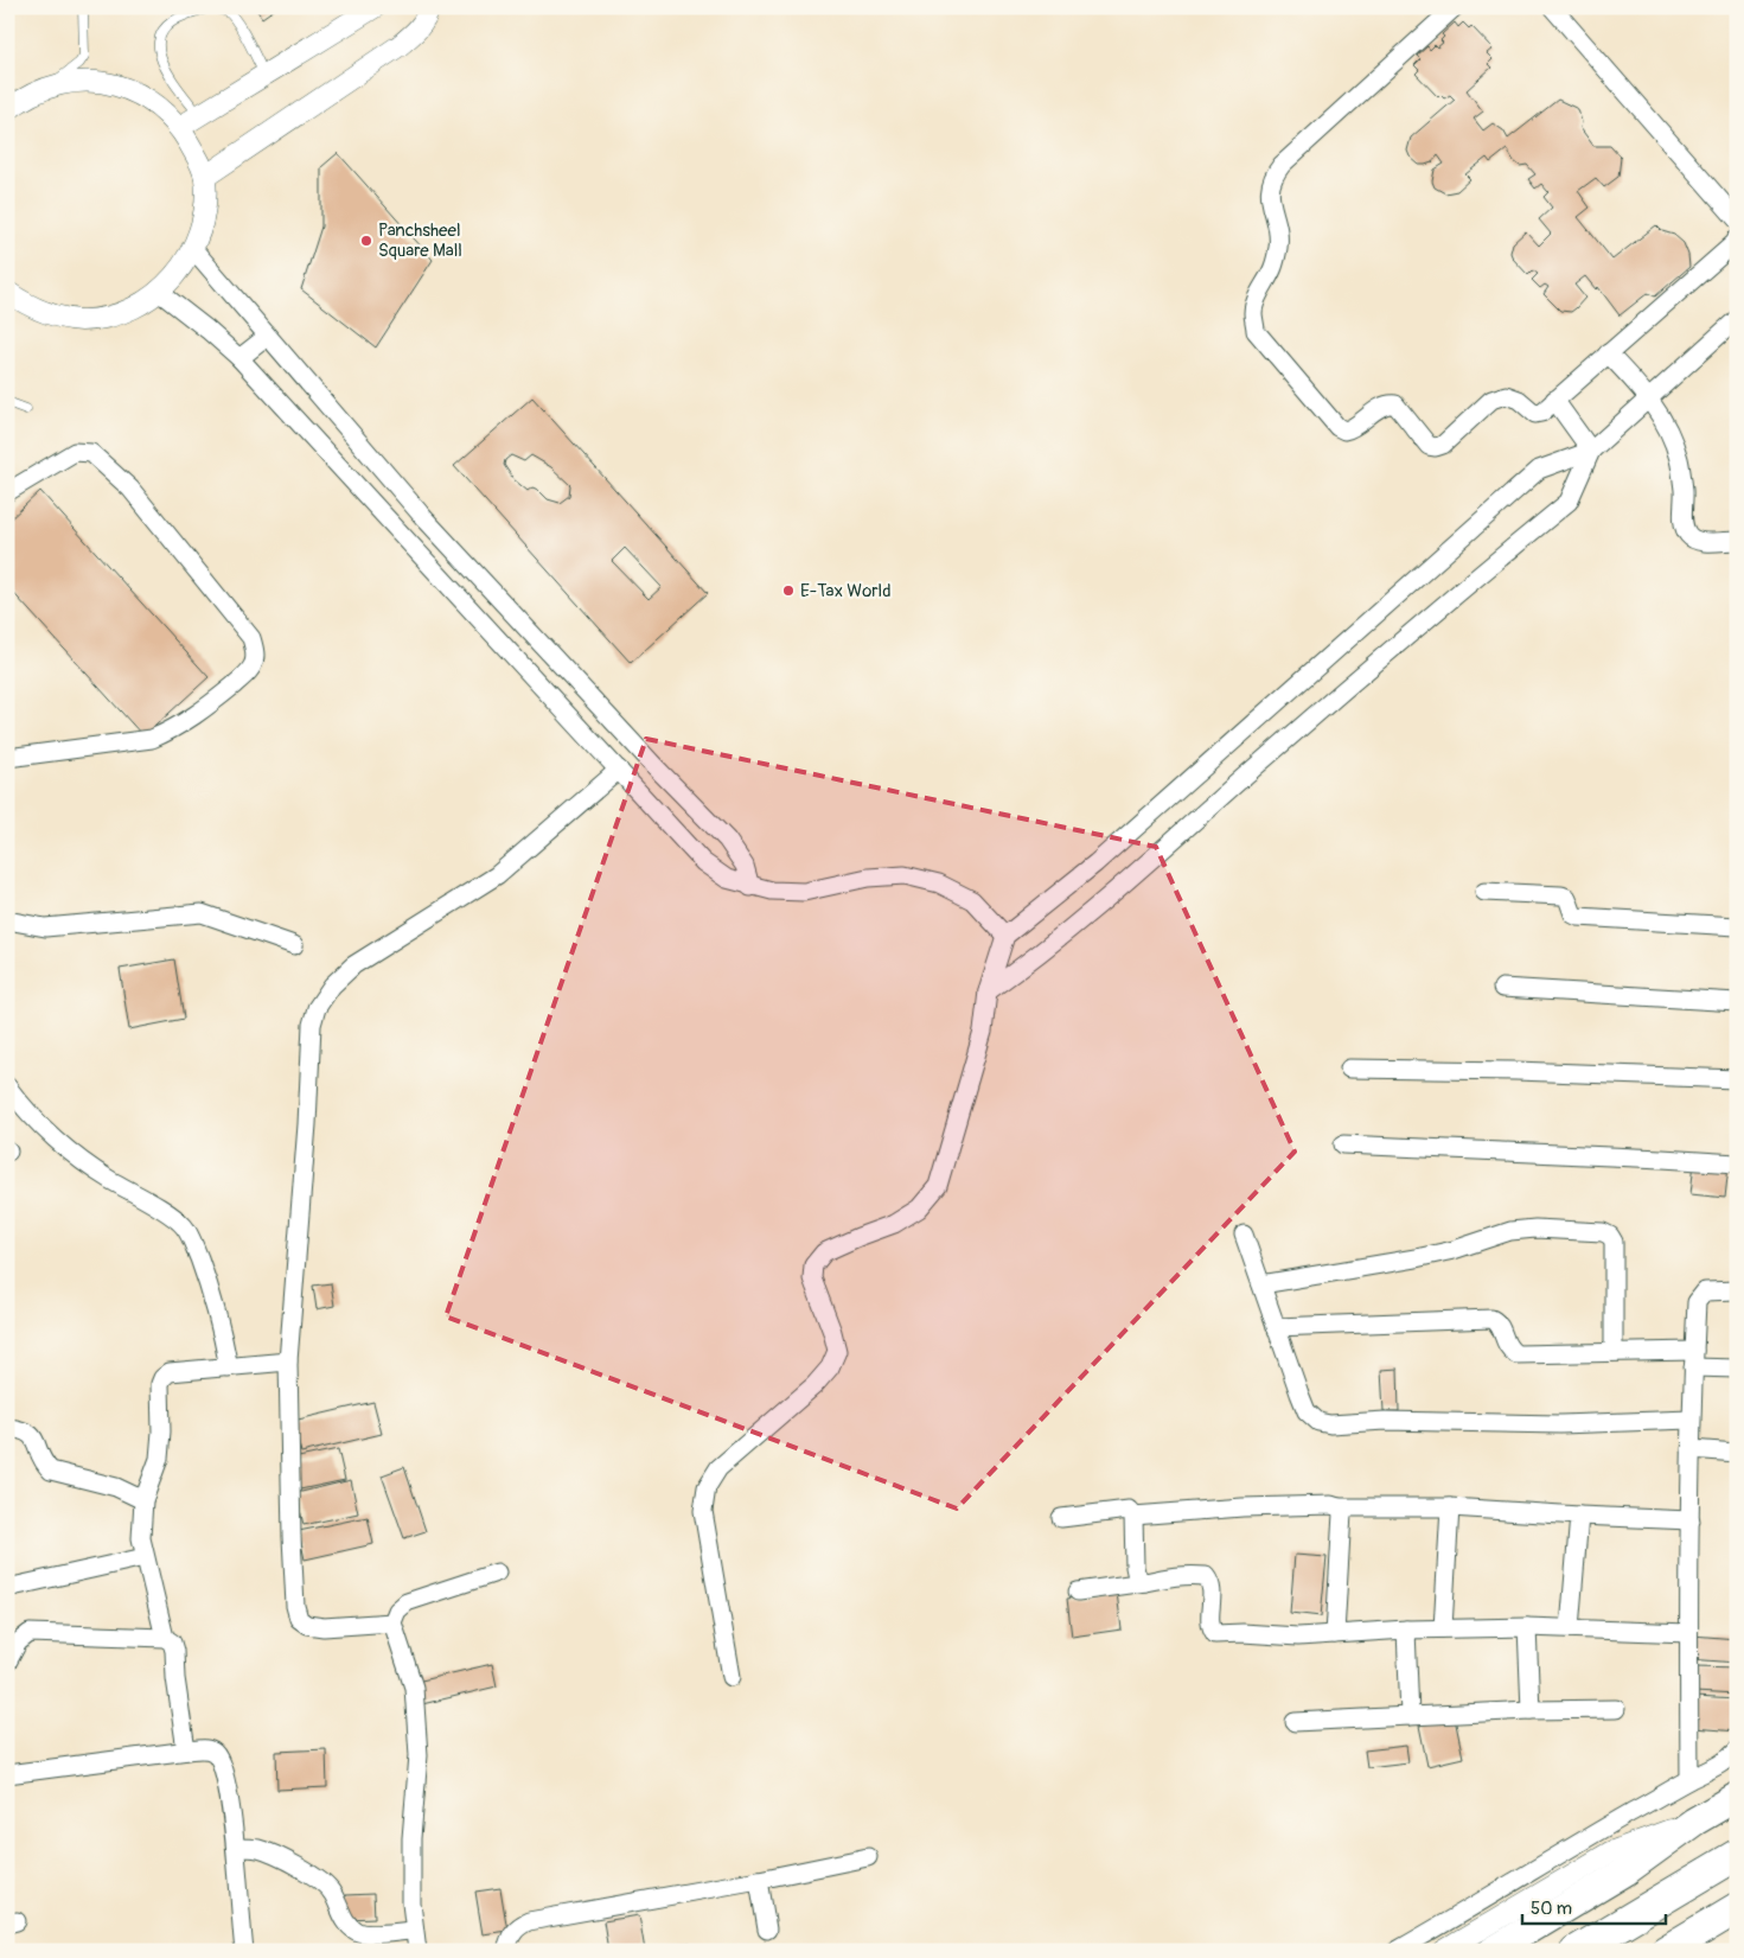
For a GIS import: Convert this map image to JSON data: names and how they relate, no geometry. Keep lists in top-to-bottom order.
{
  "places": ["Panchsheel Square Mall", "E-Tax World"],
  "scale_bar": "50 m"
}
